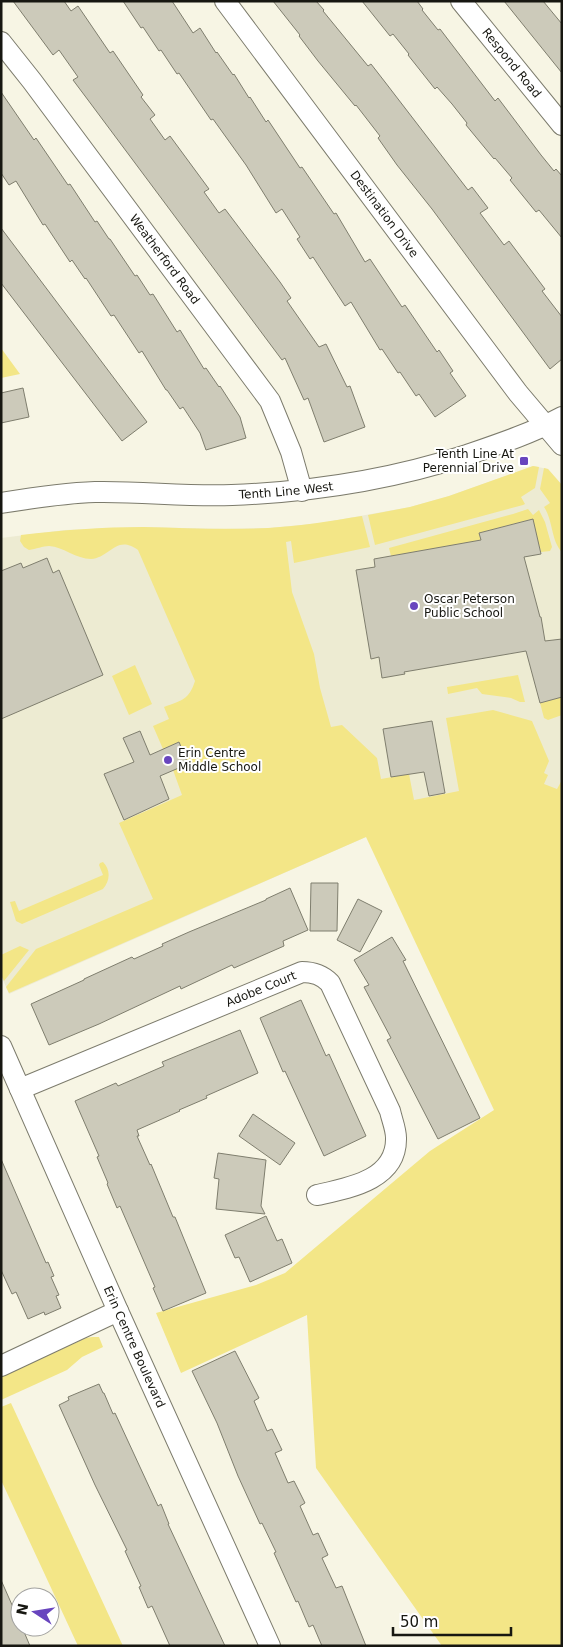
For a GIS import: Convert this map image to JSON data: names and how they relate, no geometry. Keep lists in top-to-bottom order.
{
  "streets": {
    "street": [
      "Respond Road",
      "Destination Drive",
      "Weatherford Road",
      "Tenth Line West",
      "Adobe Court",
      "Erin Centre Boulevard"
    ]
  },
  "crossings": [
    ["Destination Drive", "Tenth Line West"],
    ["Weatherford Road", "Tenth Line West"],
    ["Adobe Court", "Erin Centre Boulevard"]
  ],
  "places": {
    "transit": ["Tenth Line At Perennial Drive"],
    "other": ["Oscar Peterson Public School", "Erin Centre Middle School"]
  },
  "scale_bar": "50 m",
  "north": "left"
}
